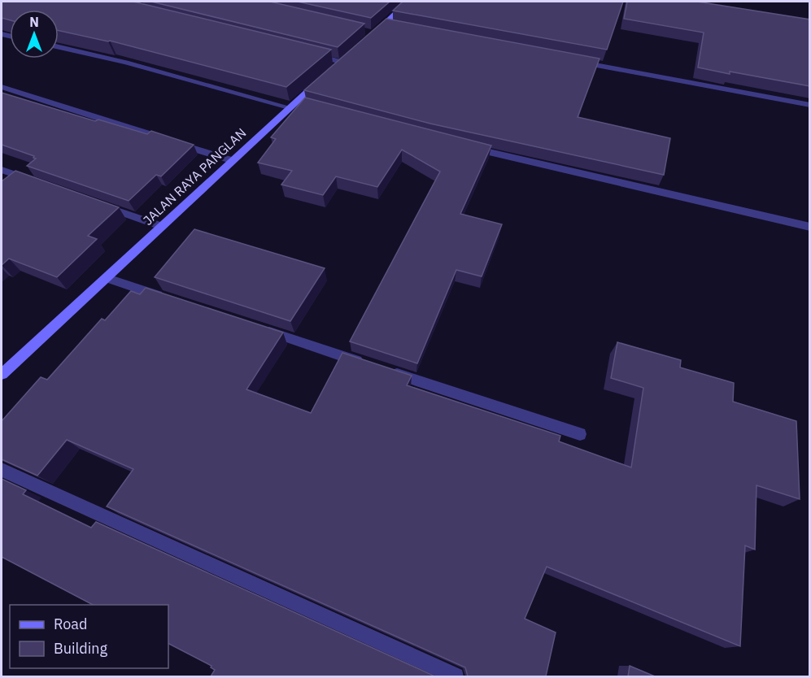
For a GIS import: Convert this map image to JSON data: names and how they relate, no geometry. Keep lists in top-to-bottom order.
{
  "streets": {
    "street": ["JALAN RAYA PANGLAN"]
  },
  "legend": ["Road", "Building"],
  "north": "top"
}
